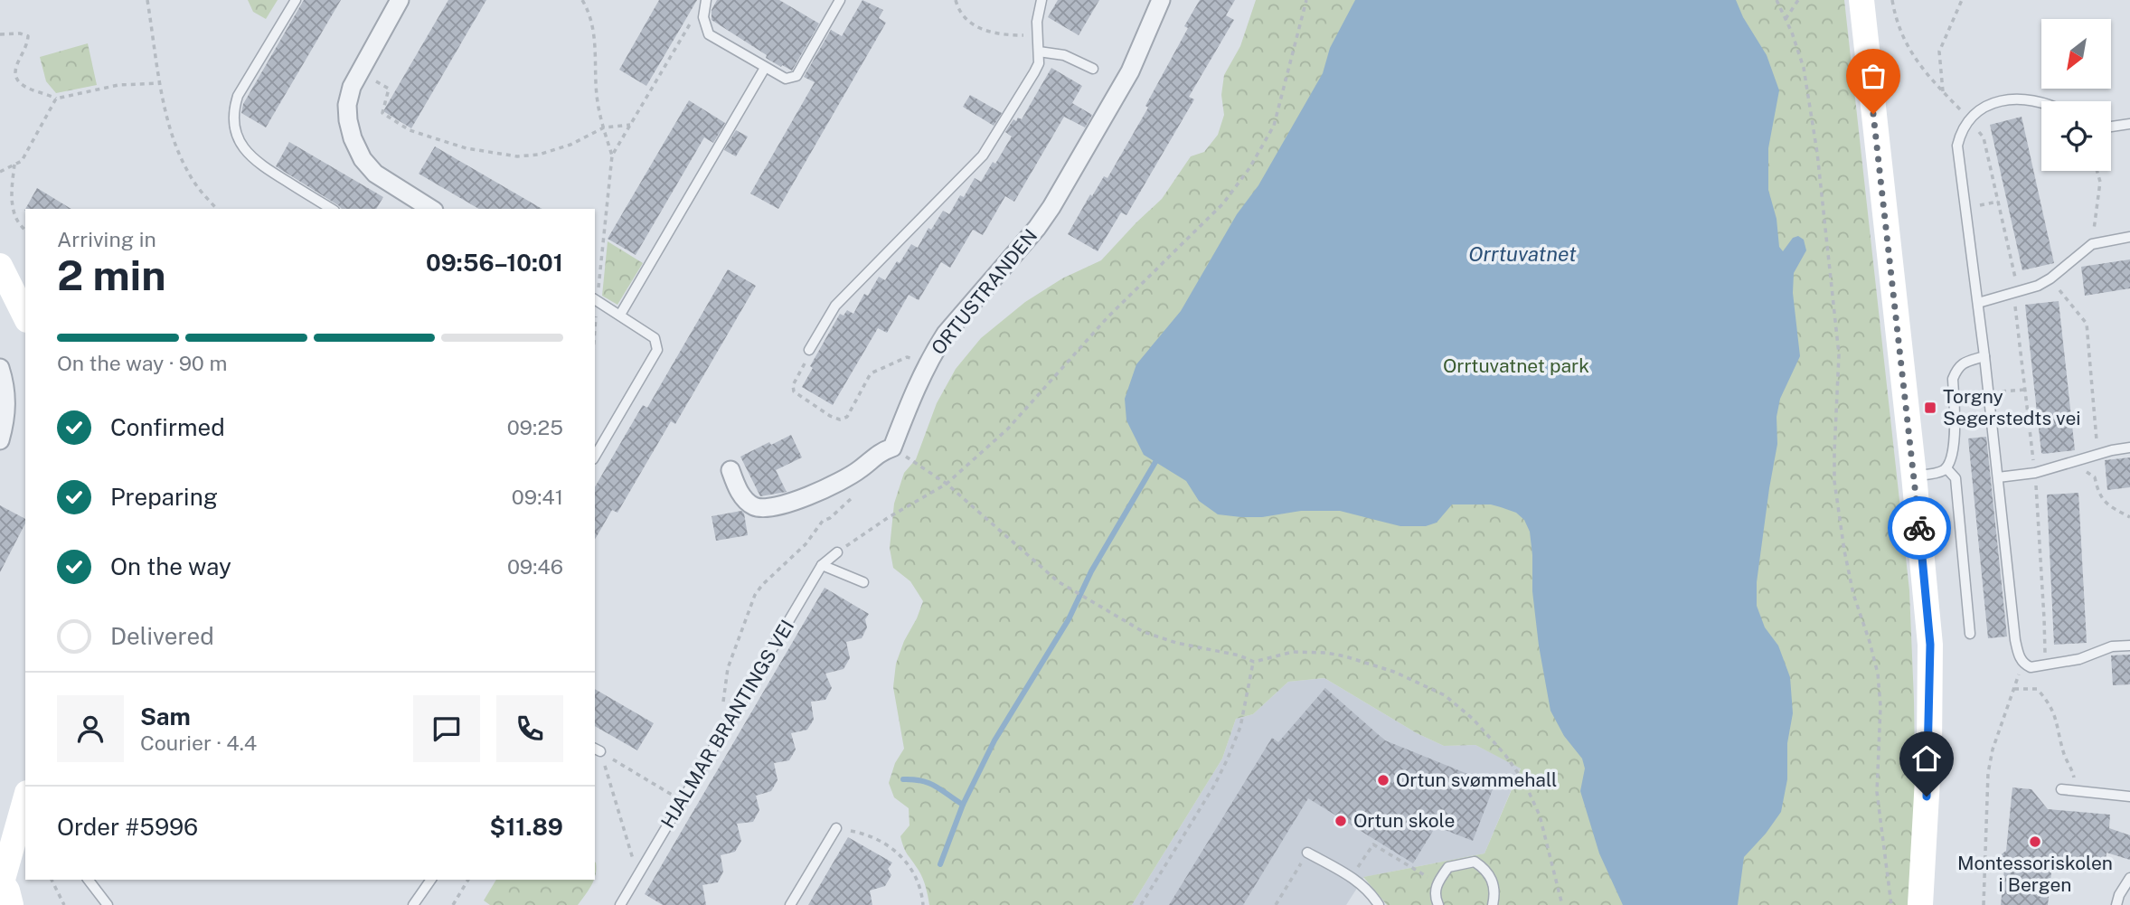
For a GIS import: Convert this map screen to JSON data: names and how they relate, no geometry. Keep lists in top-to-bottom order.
{
  "streets": {
    "street": ["ORTUSTRANDEN"],
    "lane": ["HJALMAR BRANTINGS VEI"]
  },
  "water": ["Orrtuvatnet"],
  "parks": ["Orrtuvatnet park"],
  "places": {
    "transit": ["Torgny Segerstedts vei"],
    "other": ["Ortun svømmehall", "Ortun skole", "Montessoriskolen i Bergen"]
  },
  "north": "bottom left",
  "page": {
    "heading": ["2 min", "Arriving in", "09:56–10:01"],
    "panel": [
      "Sam",
      "Courier · 4.4",
      "Order #5996",
      "$11.89"
    ],
    "bar": "On the way · 90 m",
    "list": [
      ["Confirmed", "09:25"],
      ["Preparing", "09:41"],
      ["On the way", "09:46"],
      "Delivered"
    ]
  }
}
